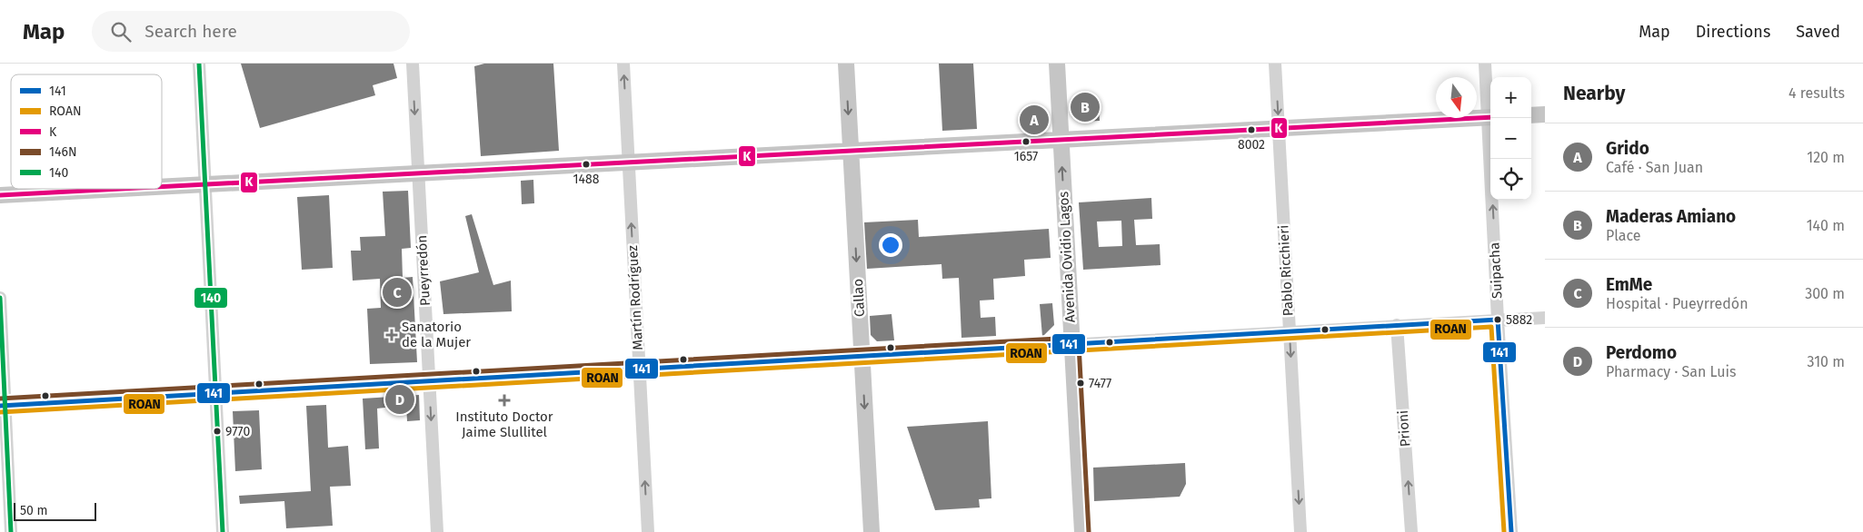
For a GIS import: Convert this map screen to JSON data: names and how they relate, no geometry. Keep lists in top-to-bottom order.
{
  "streets": {
    "main road": ["Avenida Ovidio Lagos", "Callao"],
    "street": [
      "Pueyrredón",
      "Pablo Ricchieri",
      "Suipacha",
      "Martín Rodríguez",
      "Prioni"
    ]
  },
  "one_way": [
    "Avenida Ovidio Lagos",
    "Pueyrredón",
    "Pablo Ricchieri",
    "Suipacha",
    "Martín Rodríguez",
    "Callao",
    "Prioni"
  ],
  "places": {
    "other": [
      "8002",
      "1657",
      "1488",
      "5882",
      "7477",
      "9770"
    ],
    "health": ["Sanatorio de la Mujer", "Instituto Doctor Jaime Slullitel"]
  },
  "lines": [
    "transit line 140",
    "transit line K",
    "transit line 141",
    "transit line ROAN",
    "transit line 146N"
  ],
  "legend": [
    "141",
    "ROAN",
    "K",
    "146N",
    "140"
  ],
  "scale_bar": "50 m",
  "north": "bottom",
  "page": {
    "header": "Map",
    "search": "Search here",
    "nav": ["Map", "Directions", "Saved"],
    "heading": ["Nearby", "4 results"],
    "map_buttons": ["+", "−"],
    "pins": [
      "B",
      "A",
      "C",
      "D"
    ],
    "list": [
      {
        "mark": "A",
        "name": "Grido",
        "note": "Café · San Juan",
        "value": "120 m"
      },
      {
        "mark": "B",
        "name": "Maderas Amiano",
        "note": "Place",
        "value": "140 m"
      },
      {
        "mark": "C",
        "name": "EmMe",
        "note": "Hospital · Pueyrredón",
        "value": "300 m"
      },
      {
        "mark": "D",
        "name": "Perdomo",
        "note": "Pharmacy · San Luis",
        "value": "310 m"
      }
    ],
    "scale": "50 m"
  }
}
